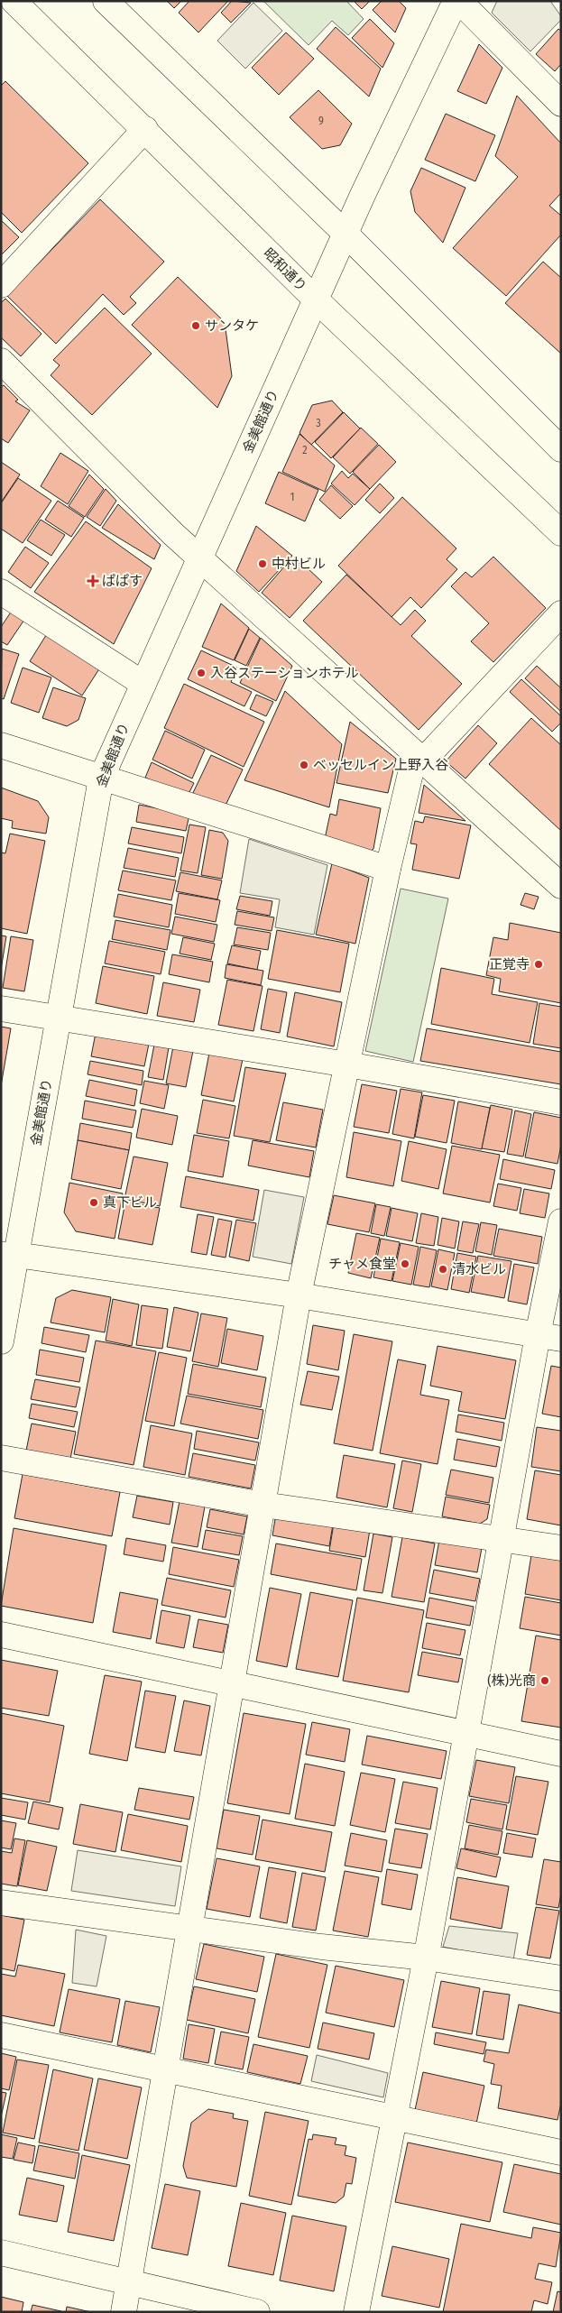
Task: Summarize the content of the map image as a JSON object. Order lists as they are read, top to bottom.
{
  "streets": {
    "main road": ["昭和通り", "金美館通り"]
  },
  "crossings": [
    ["昭和通り", "金美館通り"]
  ],
  "places": {
    "other": [
      "サンタケ",
      "中村ビル",
      "入谷ステーションホテル",
      "ベッセルイン上野入谷",
      "正覚寺",
      "真下ビル",
      "チャメ食堂",
      "清水ビル",
      "(株)光商"
    ],
    "health": ["ぱぱす"]
  },
  "house_numbers": [
    "9",
    "3",
    "2",
    "1"
  ]
}
